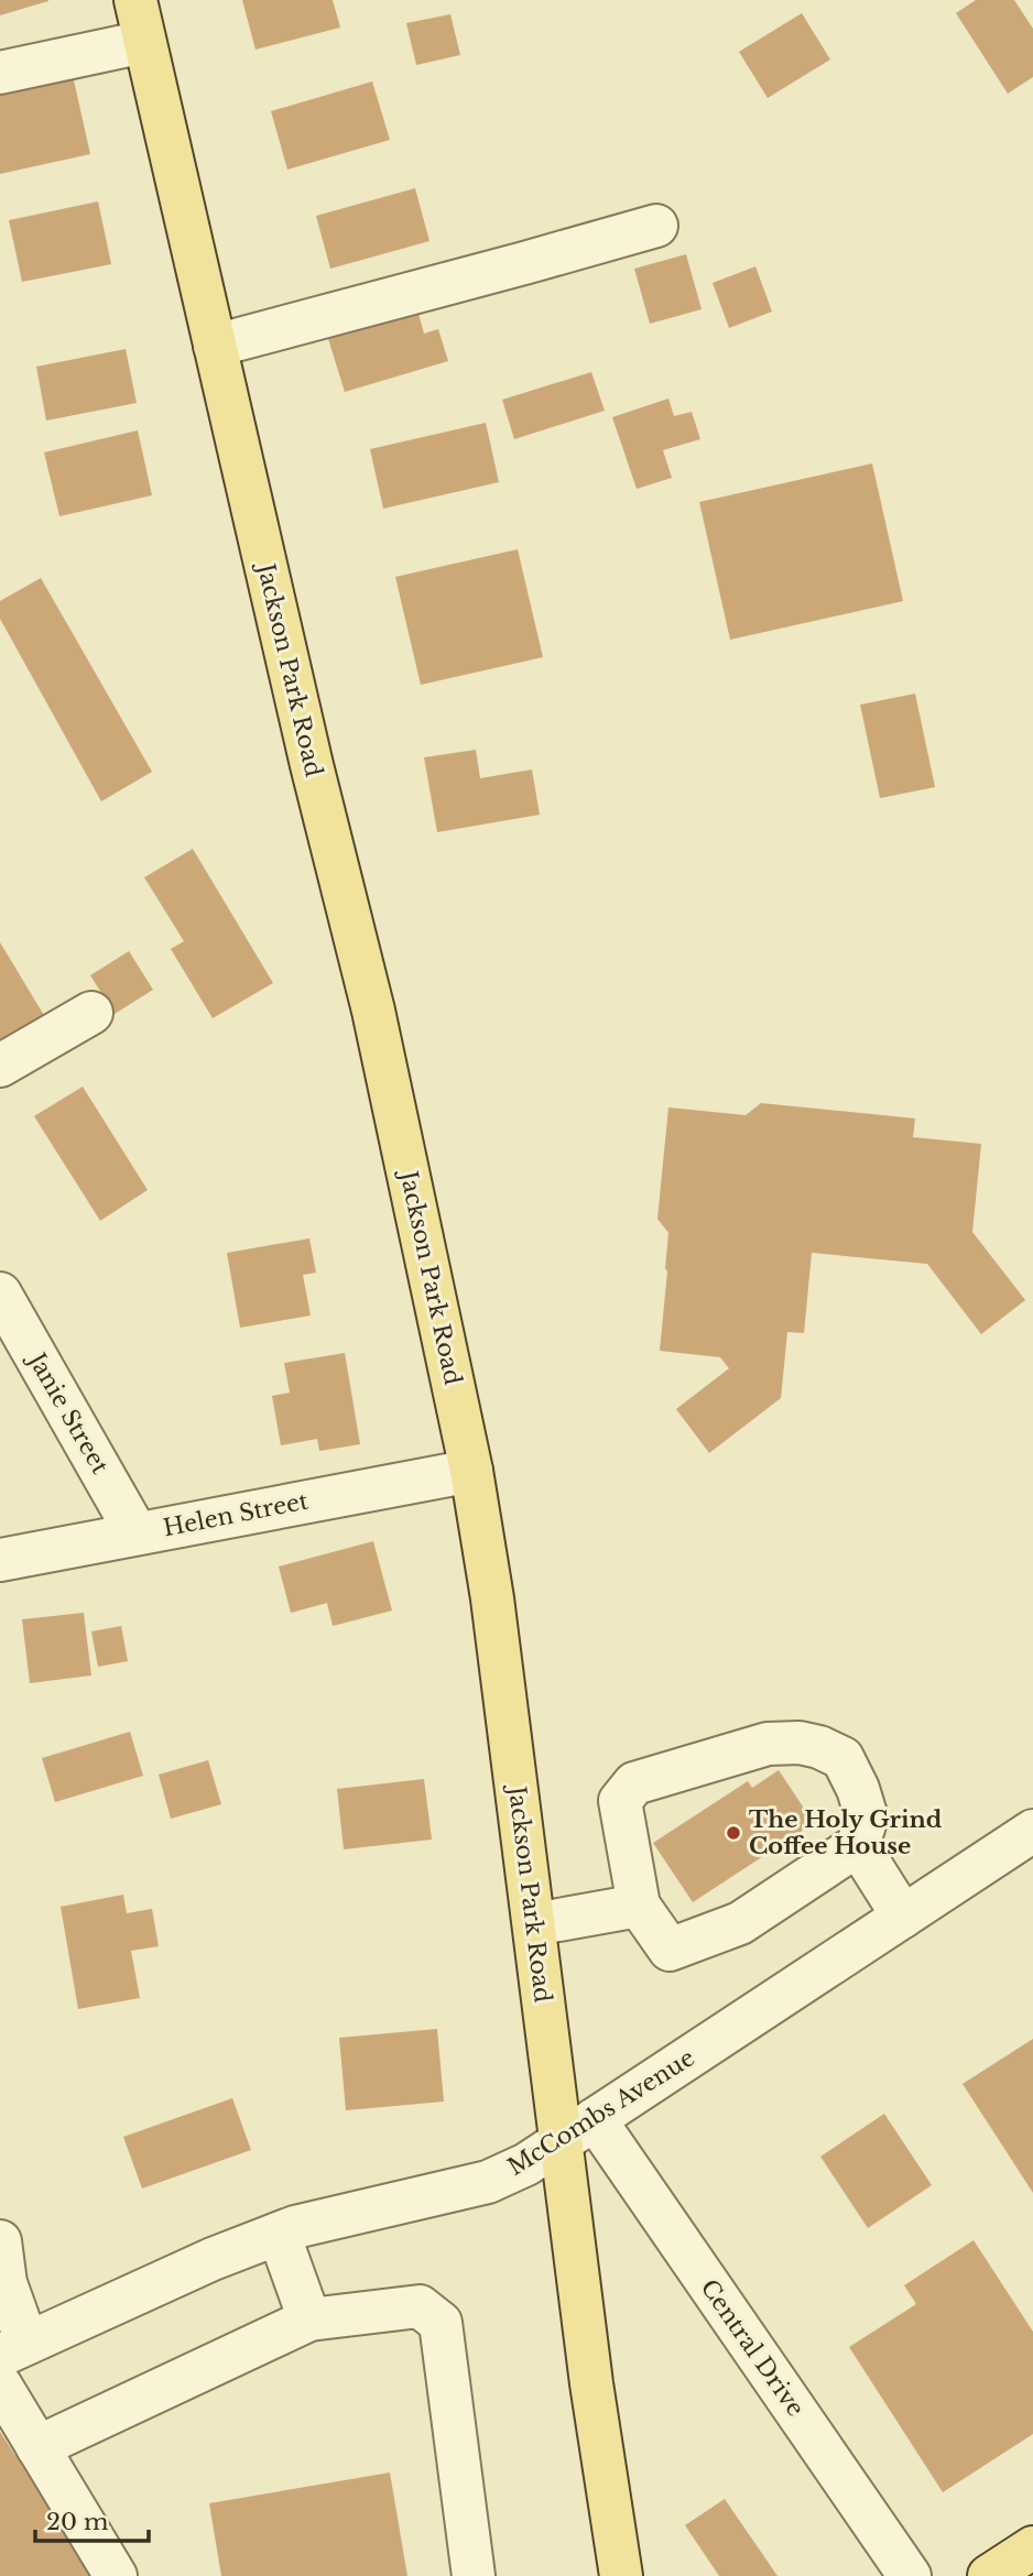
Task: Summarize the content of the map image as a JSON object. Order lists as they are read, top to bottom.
{
  "streets": {
    "main road": ["Jackson Park Road"],
    "street": [
      "Janie Street",
      "Helen Street",
      "McCombs Avenue",
      "Central Drive"
    ]
  },
  "crossings": [
    ["Jackson Park Road", "Helen Street"],
    ["Jackson Park Road", "McCombs Avenue"],
    ["Jackson Park Road", "Central Drive"],
    ["Janie Street", "Helen Street"],
    ["McCombs Avenue", "Central Drive"]
  ],
  "places": ["The Holy Grind Coffee House"],
  "scale_bar": "20 m"
}
